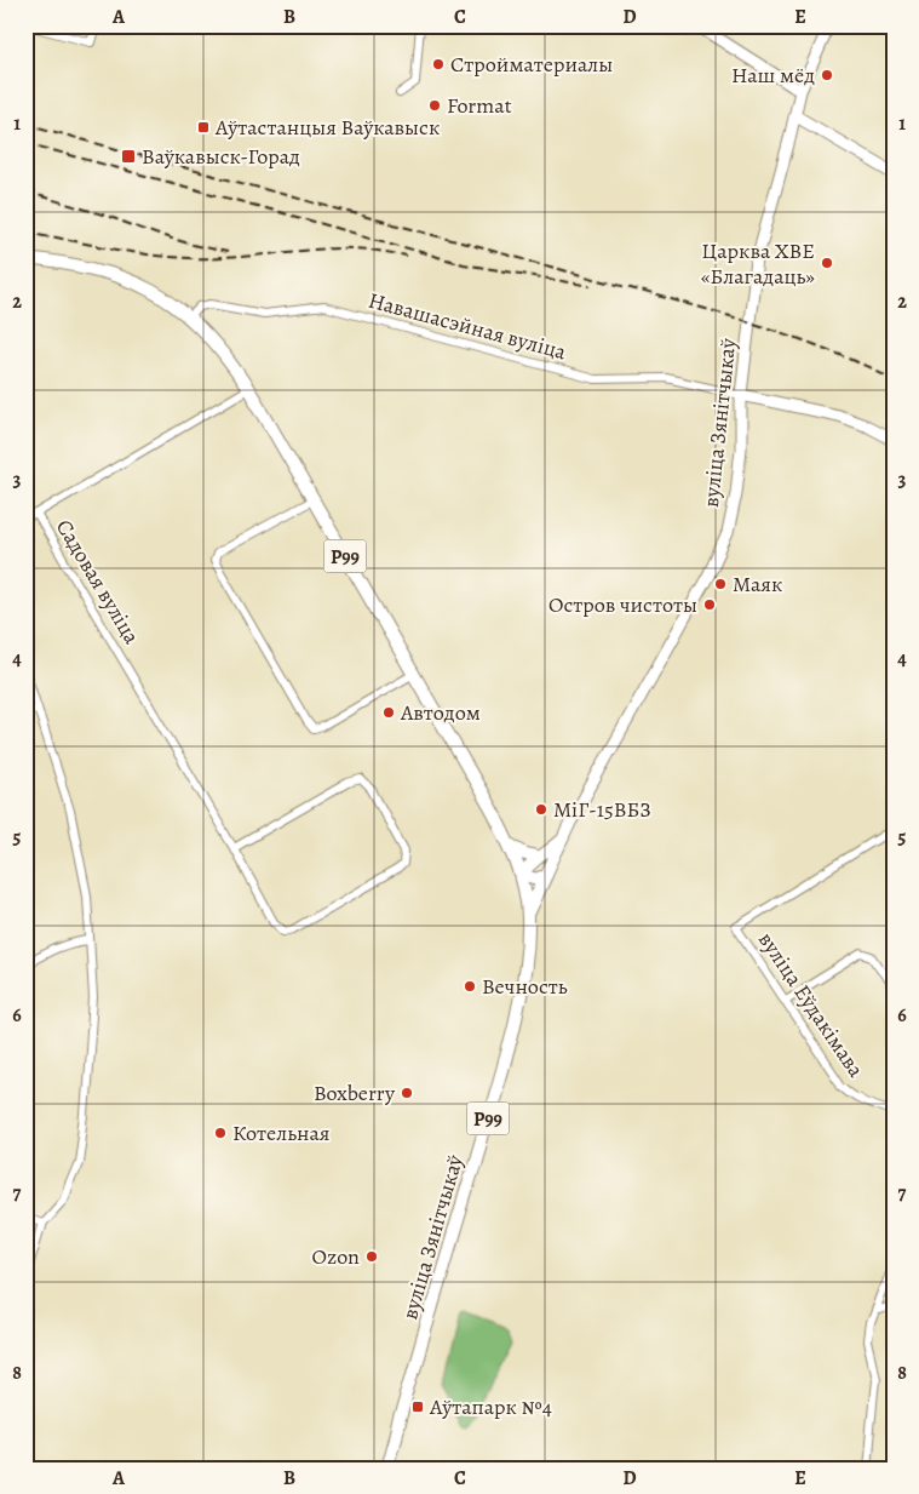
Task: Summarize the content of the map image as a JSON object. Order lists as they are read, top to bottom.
{
  "streets": {
    "main road": ["вуліца Зянітчыкаў", "Р99"],
    "street": ["Навашасэйная вуліца", "Садовая вуліца", "вуліца Еўдакімава"]
  },
  "crossings": [
    ["Навашасэйная вуліца", "вуліца Зянітчыкаў"],
    ["Навашасэйная вуліца", "Р99"],
    ["вуліца Зянітчыкаў", "Р99"],
    ["Р99", "Садовая вуліца"]
  ],
  "places": {
    "other": [
      "Стройматериалы",
      "Наш мёд",
      "Format",
      "Царква ХВЕ «Благадаць»",
      "Маяк",
      "Остров чистоты",
      "Автодом",
      "МіГ-15ВБЗ",
      "Вечность",
      "Boxberry",
      "Котельная",
      "Ozon"
    ],
    "transit": ["Аўтастанцыя Ваўкавыск", "Ваўкавыск-Горад", "Аўтапарк №4"]
  },
  "grid": {
    "columns": [
      "A",
      "B",
      "C",
      "D",
      "E"
    ],
    "rows": [
      "1",
      "2",
      "3",
      "4",
      "5",
      "6",
      "7",
      "8"
    ]
  }
}
